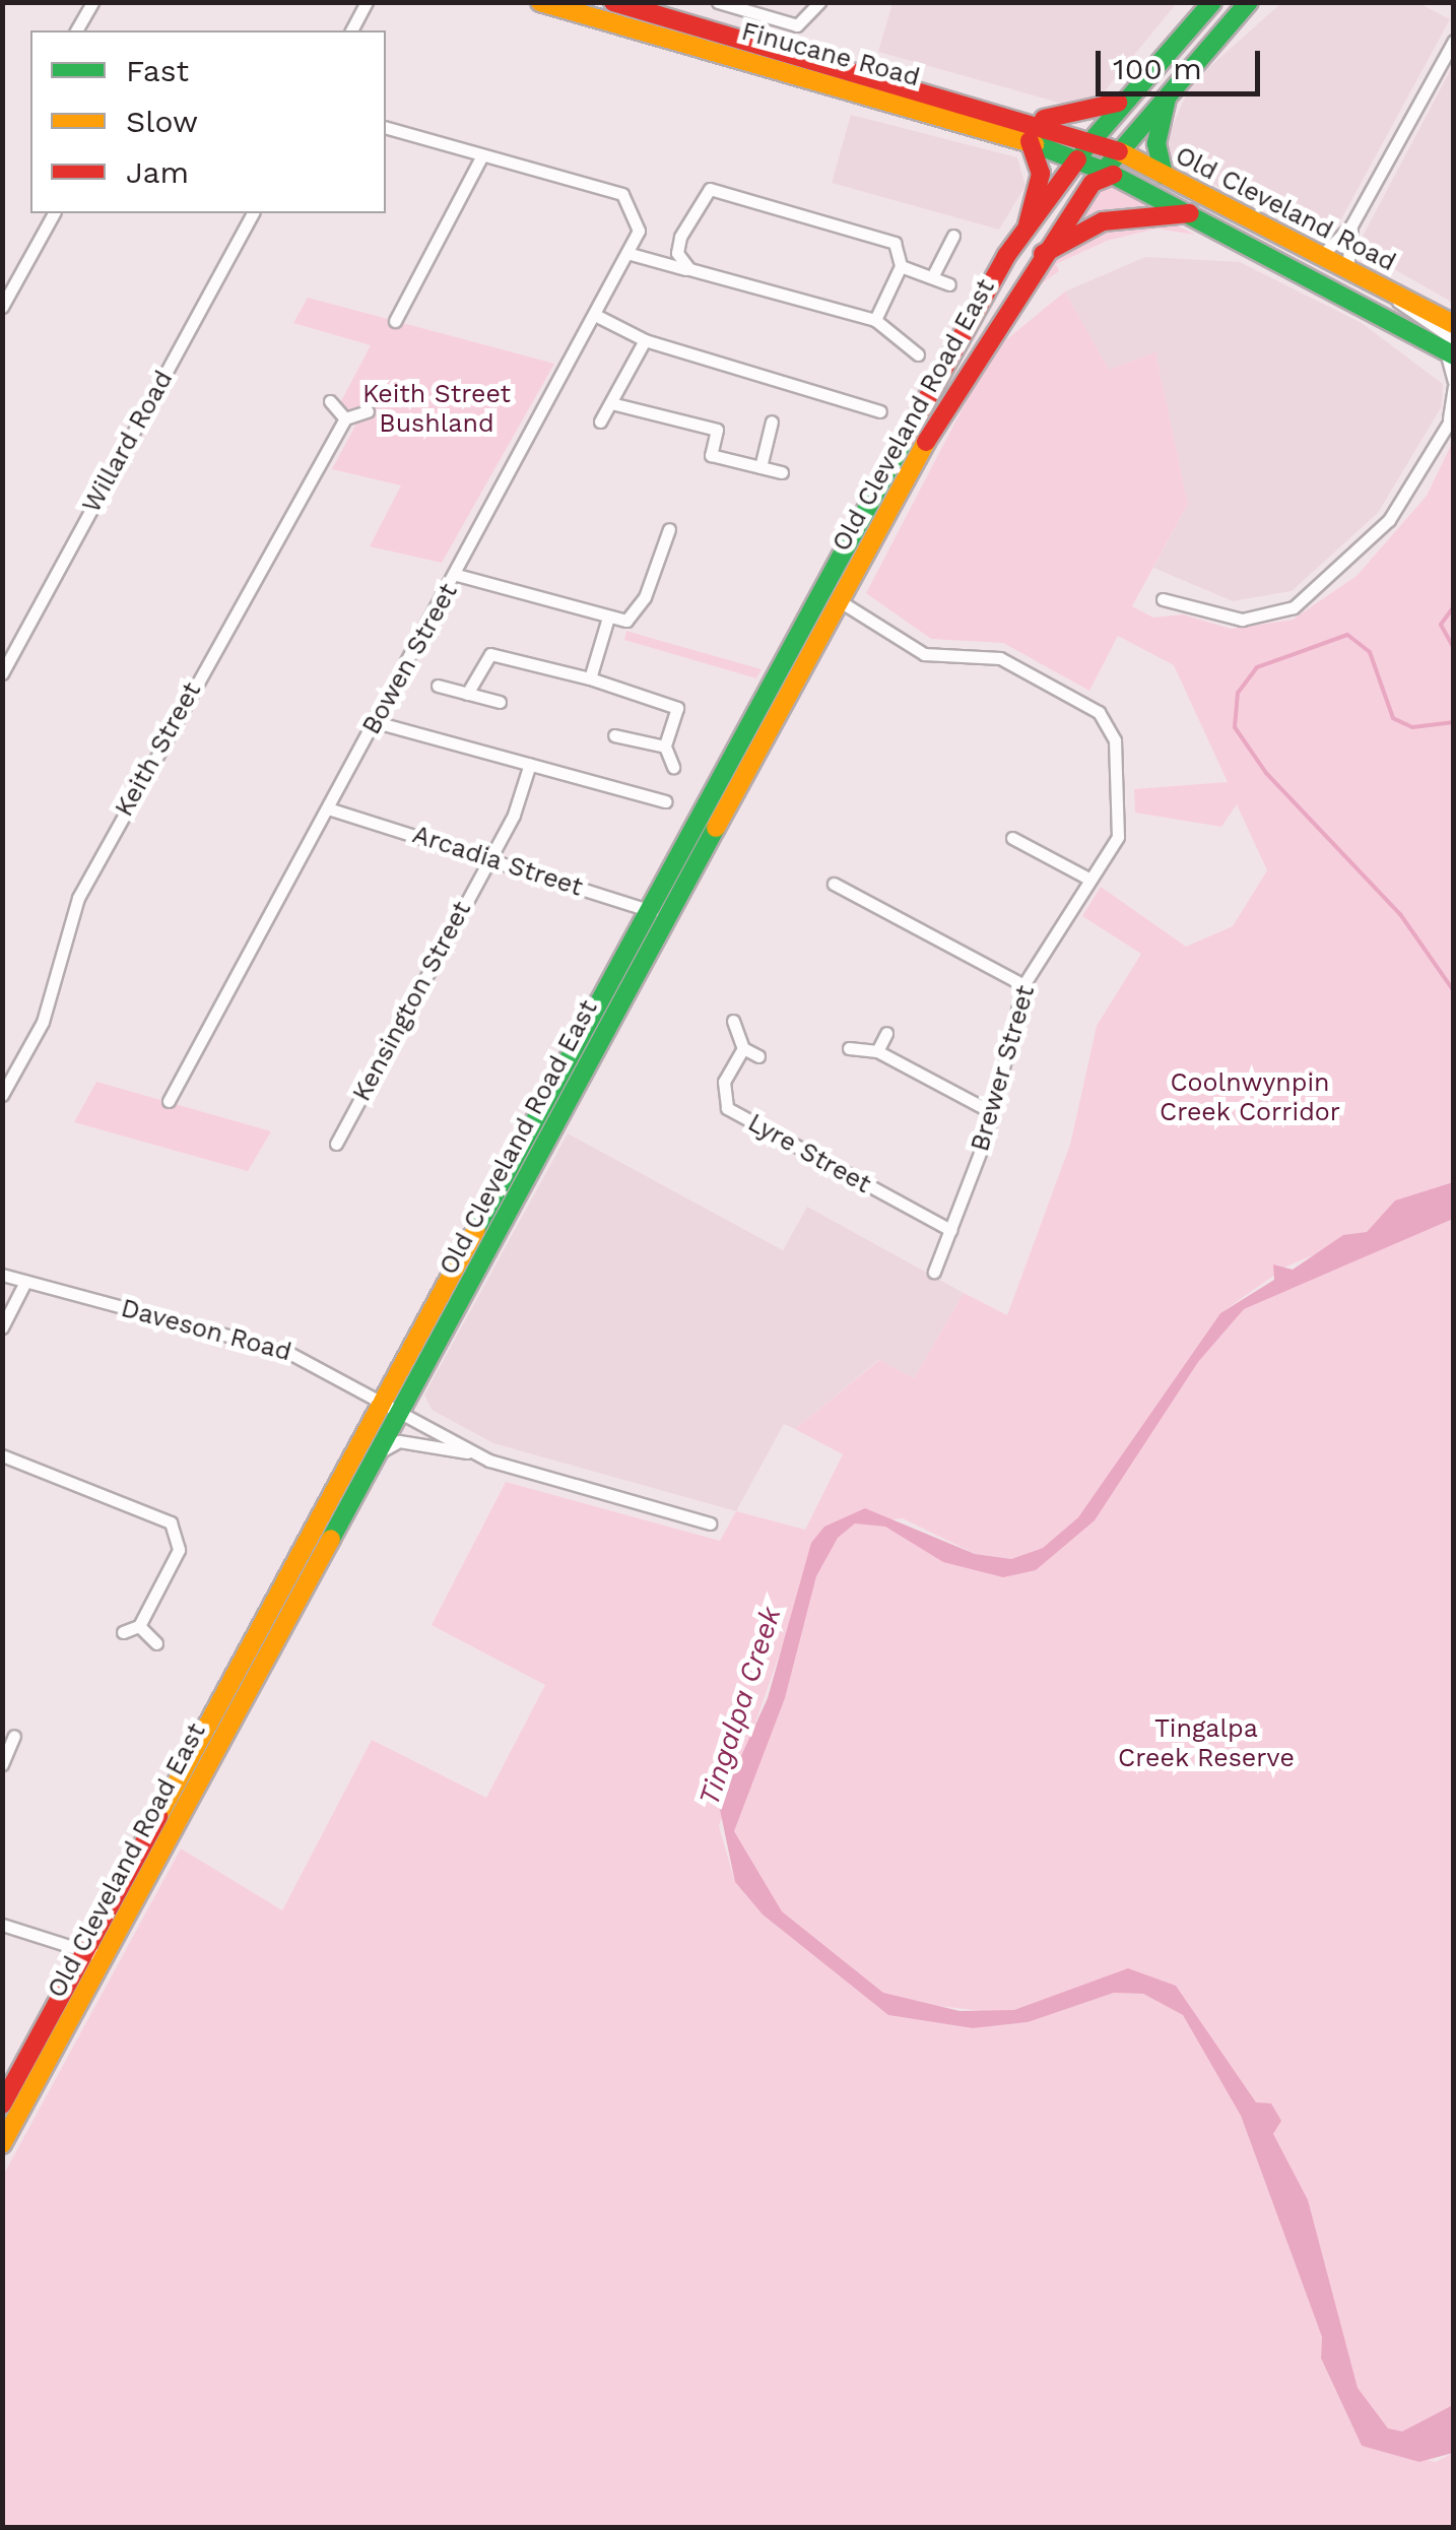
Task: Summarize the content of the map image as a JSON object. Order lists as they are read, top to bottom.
{
  "streets": {
    "main road": ["Finucane Road", "Old Cleveland Road", "Old Cleveland Road East"],
    "street": [
      "Willard Road",
      "Bowen Street",
      "Keith Street",
      "Arcadia Street",
      "Kensington Street",
      "Brewer Street",
      "Lyre Street",
      "Daveson Road"
    ]
  },
  "crossings": [
    ["Finucane Road", "Old Cleveland Road"],
    ["Finucane Road", "Old Cleveland Road East"],
    ["Old Cleveland Road", "Old Cleveland Road East"],
    ["Old Cleveland Road East", "Arcadia Street"],
    ["Old Cleveland Road East", "Brewer Street"],
    ["Old Cleveland Road East", "Daveson Road"],
    ["Bowen Street", "Arcadia Street"],
    ["Arcadia Street", "Kensington Street"],
    ["Brewer Street", "Lyre Street"]
  ],
  "water": ["Tingalpa Creek"],
  "parks": ["Keith Street Bushland", "Coolnwynpin Creek Corridor", "Tingalpa Creek Reserve"],
  "legend": ["Fast", "Slow", "Jam"],
  "scale_bar": "100 m"
}
